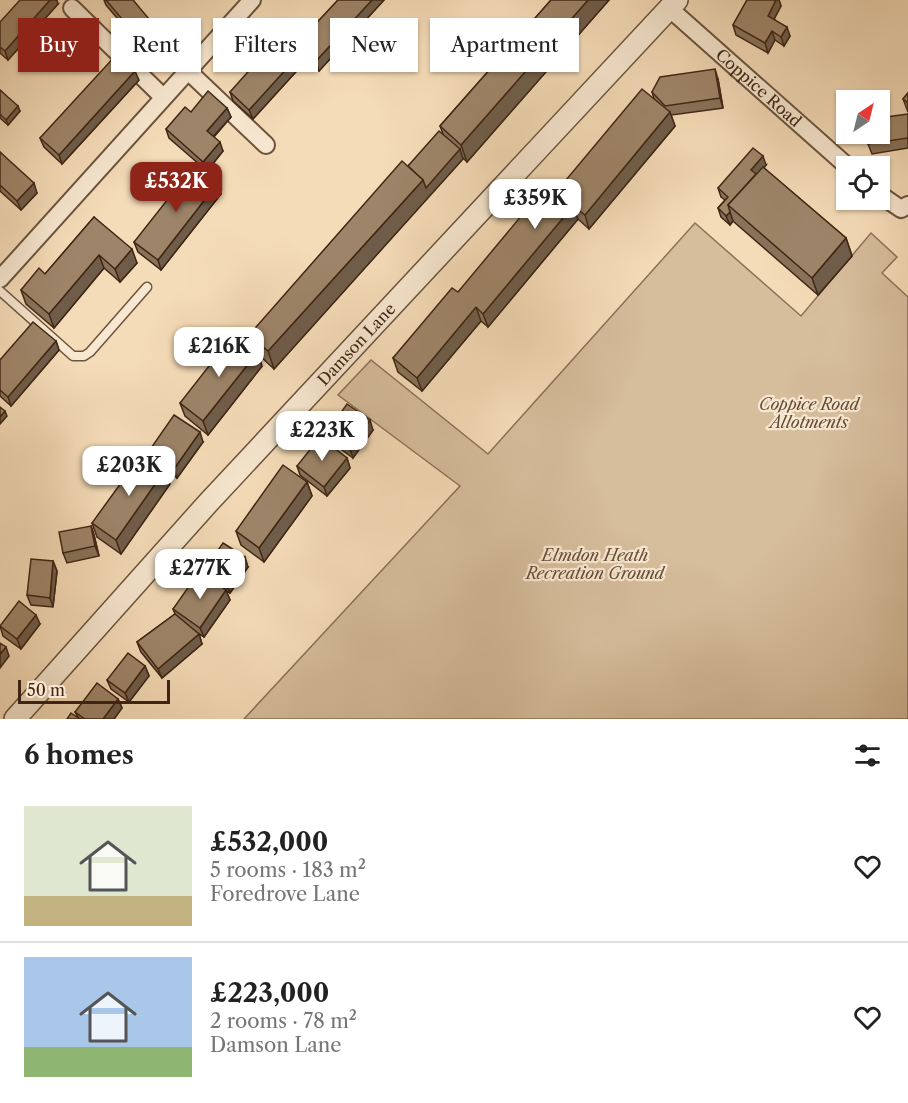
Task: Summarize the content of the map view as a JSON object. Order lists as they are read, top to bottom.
{
  "streets": {
    "street": ["Coppice Road", "Damson Lane"]
  },
  "crossings": [
    ["Coppice Road", "Damson Lane"]
  ],
  "parks": ["Coppice Road Allotments", "Elmdon Heath Recreation Ground"],
  "scale_bar": "50 m",
  "north": "top right",
  "page": {
    "chip": [
      "Buy",
      "Rent",
      "Filters",
      "New",
      "Apartment"
    ],
    "price": [
      "£532K",
      "£359K",
      "£216K",
      "£223K",
      "£203K",
      "£277K"
    ],
    "scale": "50 m",
    "heading": "6 homes",
    "list": [
      {
        "name": "£532,000",
        "note": "5 rooms · 183 m² · Foredrove Lane"
      },
      {
        "name": "£223,000",
        "note": "2 rooms · 78 m² · Damson Lane"
      }
    ]
  }
}
